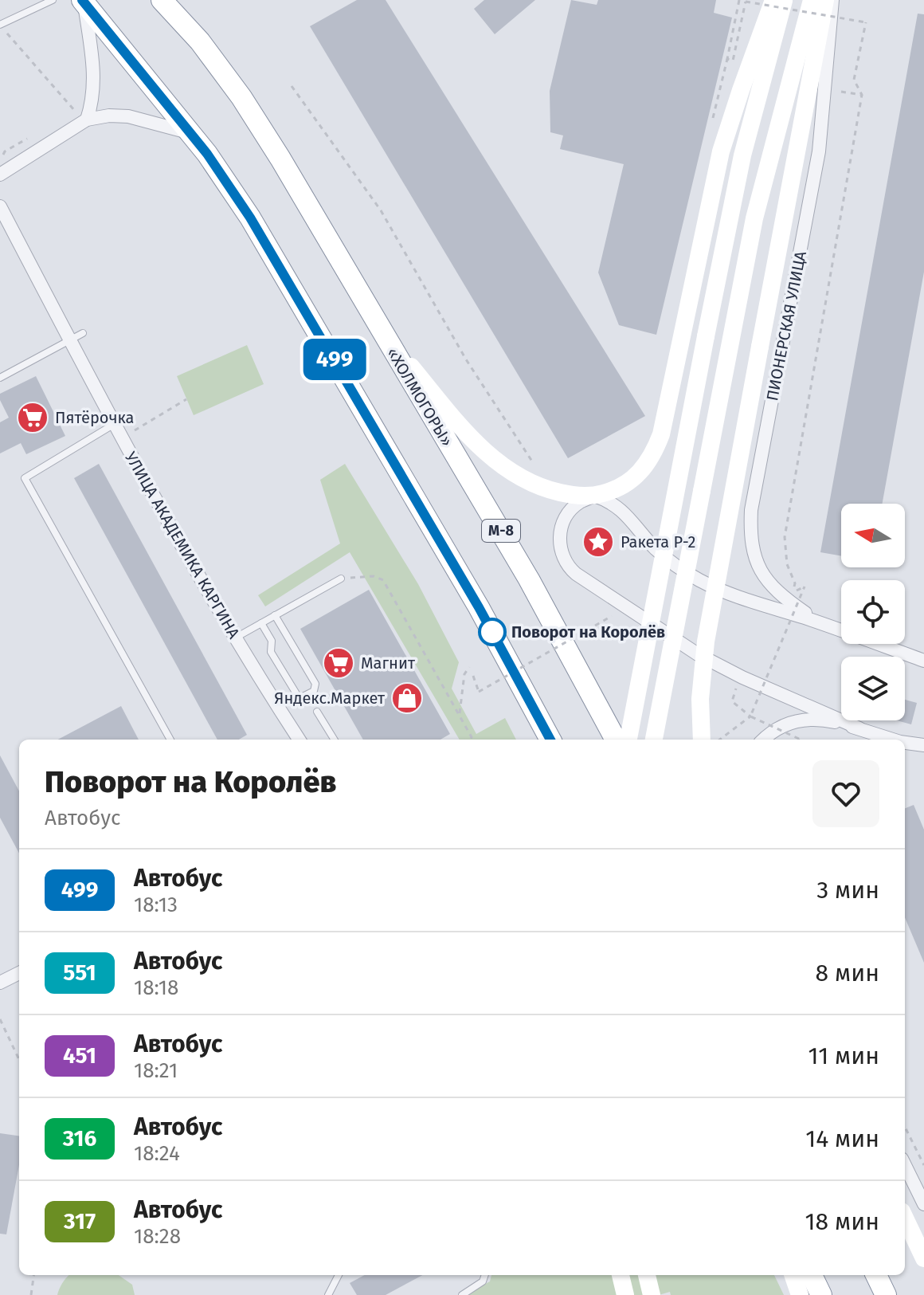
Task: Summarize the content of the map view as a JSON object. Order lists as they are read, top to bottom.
{
  "streets": {
    "highway": ["«ХОЛМОГОРЫ»", "М-8"],
    "main road": ["ПИОНЕРСКАЯ УЛИЦА"],
    "street": ["УЛИЦА АКАДЕМИКА КАРГИНА"]
  },
  "places": {
    "supermarket": ["Пятёрочка", "Магнит"],
    "place": ["Ракета Р-2"],
    "other": ["Поворот на Королёв"],
    "shop": ["Яндекс.Маркет"]
  },
  "lines": ["bus line 499"],
  "north": "left",
  "page": {
    "on_map": "499",
    "heading": ["Поворот на Королёв", "Автобус"],
    "list": [
      {
        "mark": "499",
        "name": "Автобус",
        "note": "18:13",
        "value": "3 мин"
      },
      {
        "mark": "551",
        "name": "Автобус",
        "note": "18:18",
        "value": "8 мин"
      },
      {
        "mark": "451",
        "name": "Автобус",
        "note": "18:21",
        "value": "11 мин"
      },
      {
        "mark": "316",
        "name": "Автобус",
        "note": "18:24",
        "value": "14 мин"
      },
      {
        "mark": "317",
        "name": "Автобус",
        "note": "18:28",
        "value": "18 мин"
      }
    ]
  }
}
